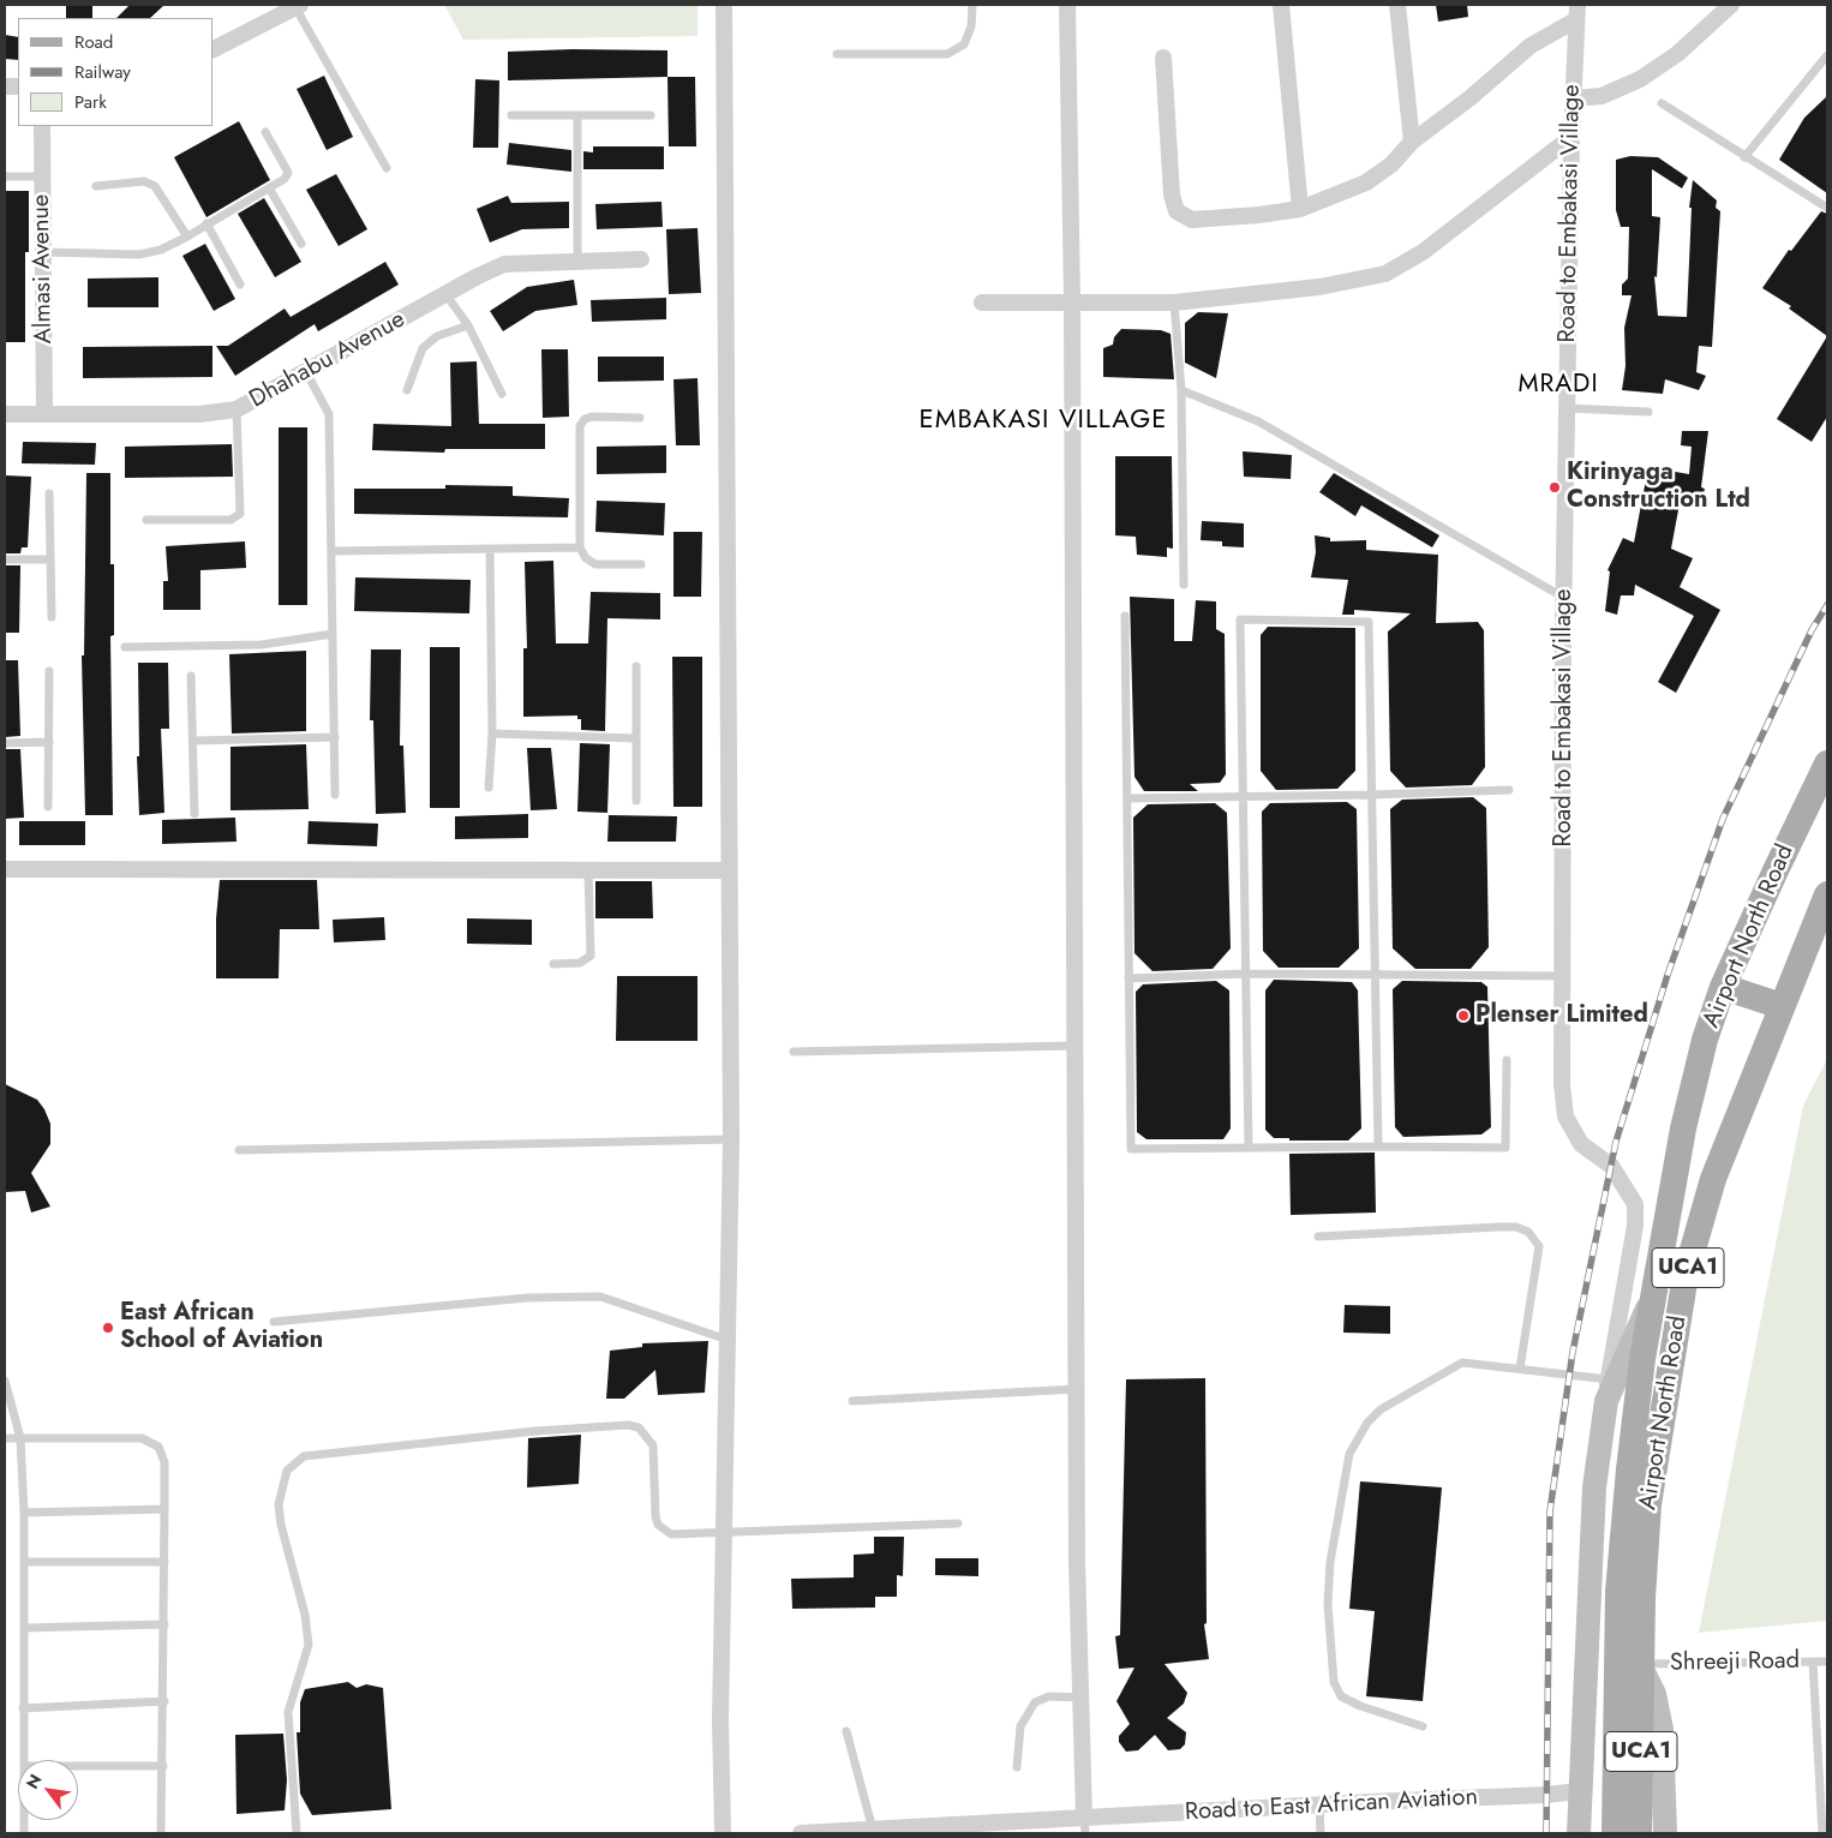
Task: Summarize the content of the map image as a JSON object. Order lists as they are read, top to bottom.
{
  "streets": {
    "main road": ["Airport North Road", "UCA1"],
    "street": [
      "Road to Embakasi Village",
      "Almasi Avenue",
      "Dhahabu Avenue",
      "Road to East African Aviation"
    ],
    "lane": ["Shreeji Road"]
  },
  "crossings": [
    ["Road to Embakasi Village", "Airport North Road"],
    ["Almasi Avenue", "Dhahabu Avenue"],
    ["Airport North Road", "Shreeji Road"],
    ["Airport North Road", "Road to East African Aviation"]
  ],
  "districts": ["MRADI", "EMBAKASI VILLAGE"],
  "places": ["Kirinyaga Construction Ltd", "Plenser Limited", "East African School of Aviation"],
  "legend": ["Road", "Railway", "Park"],
  "north": "top left"
}
